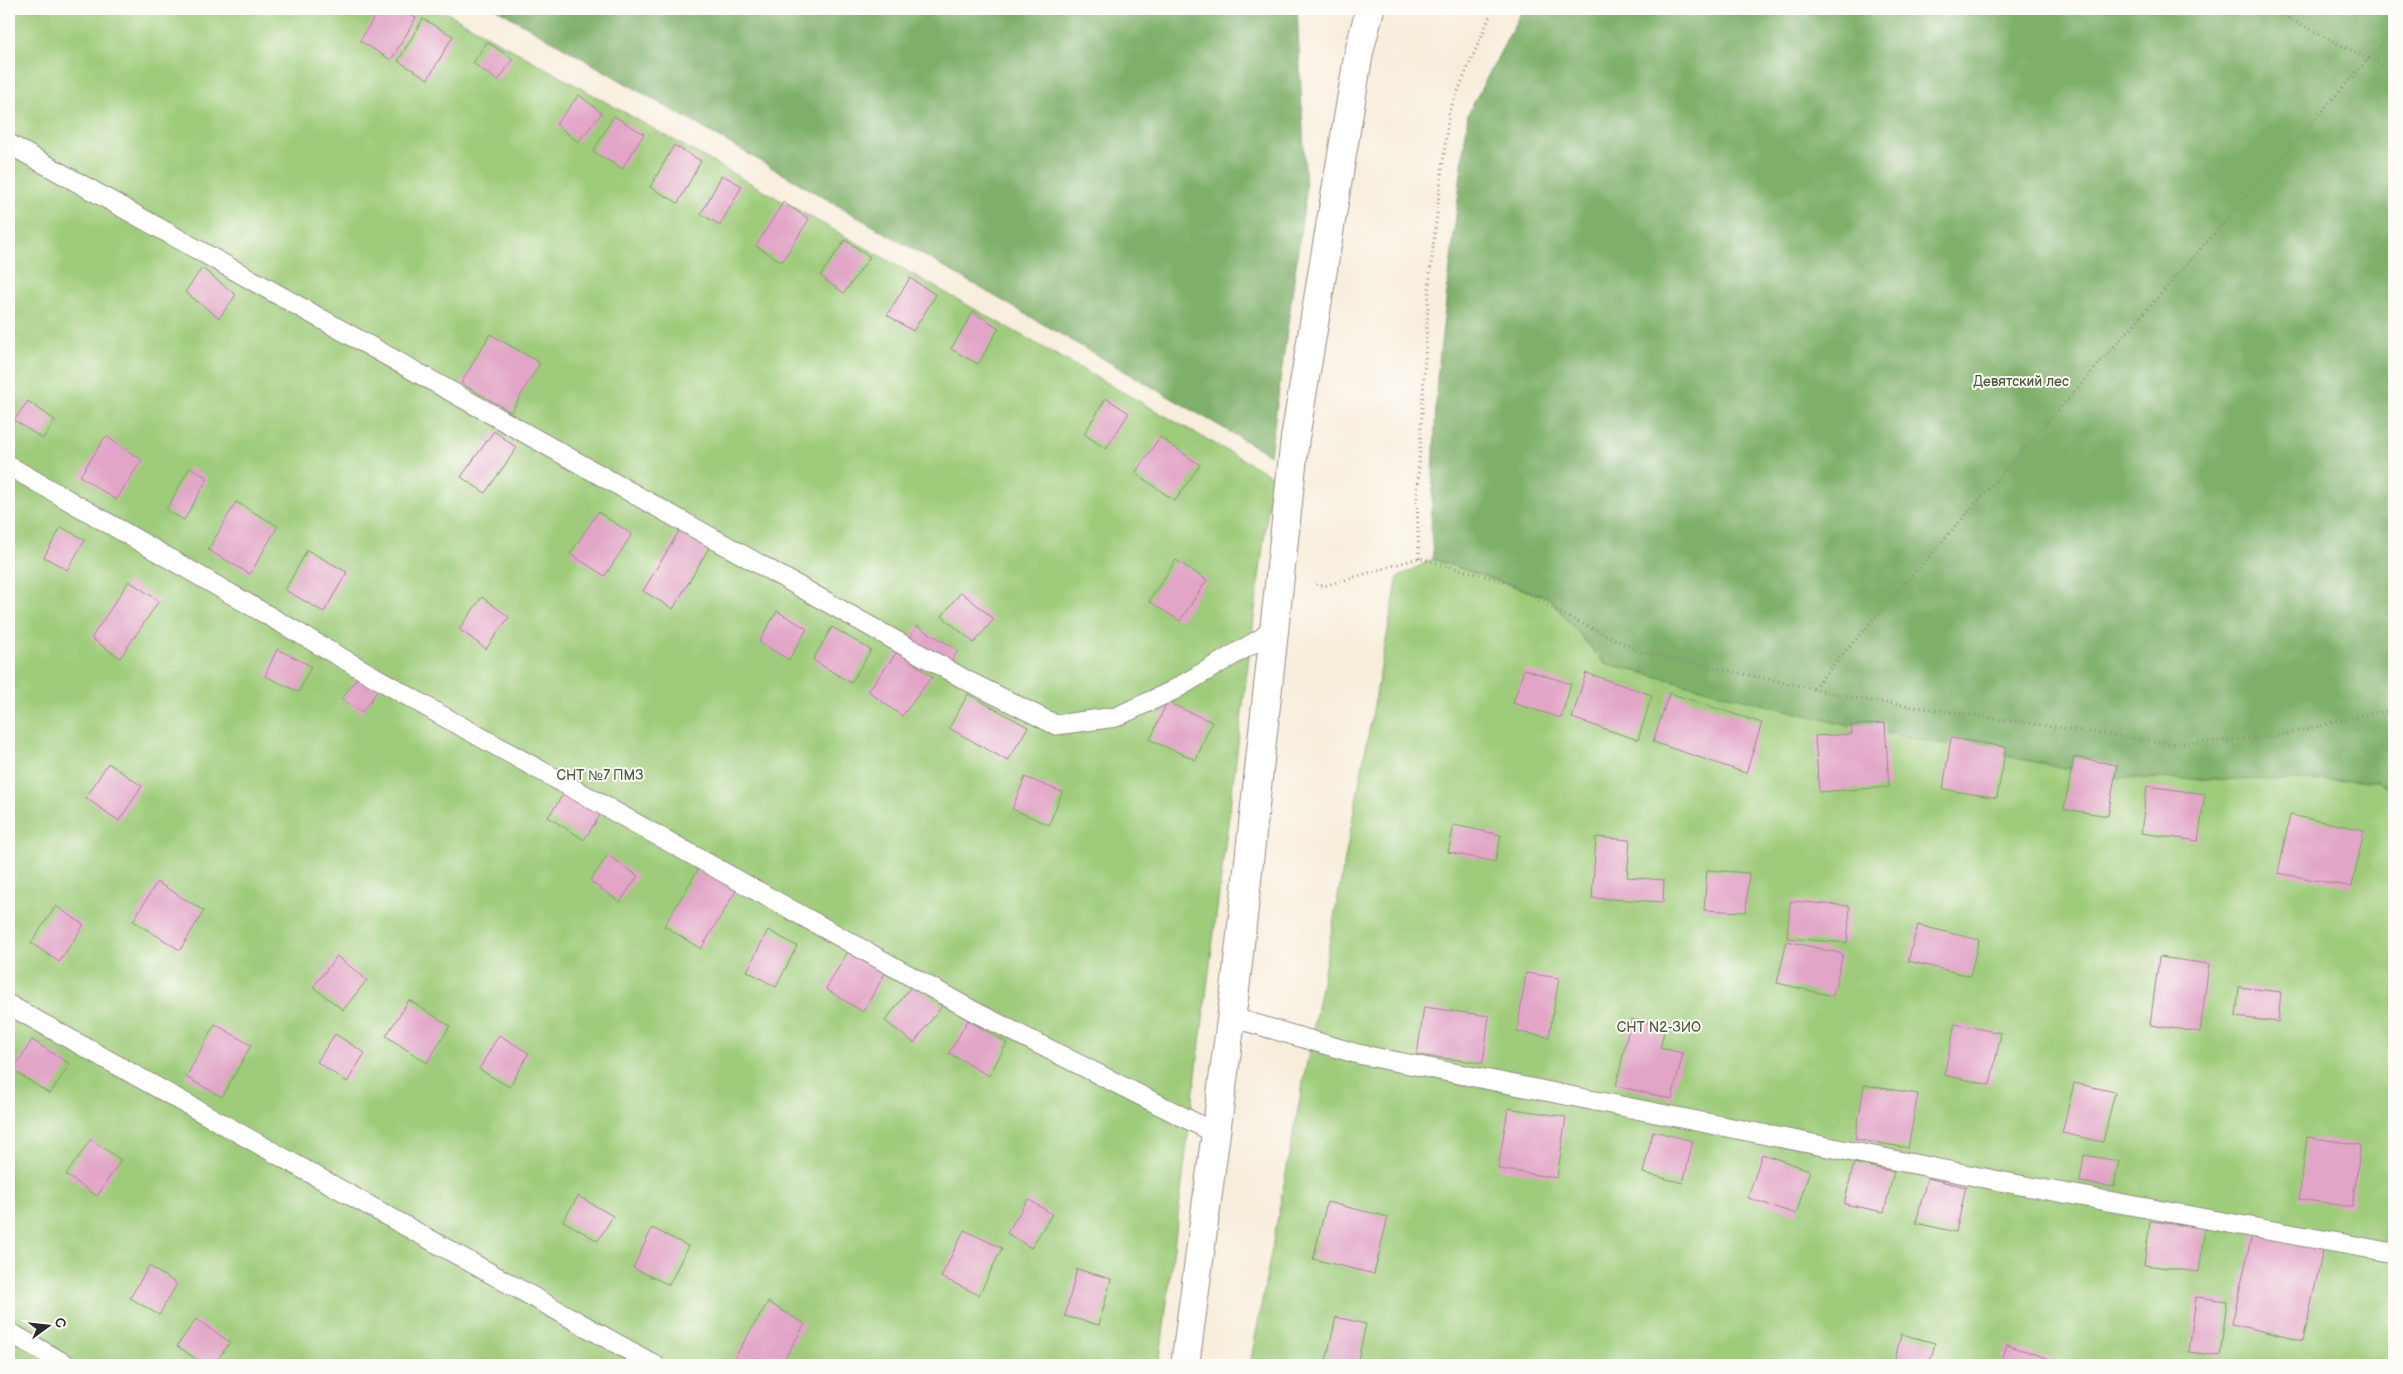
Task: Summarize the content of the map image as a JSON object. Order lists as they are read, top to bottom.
{
  "parks": ["Девятский лес", "СНТ №7 ПМЗ", "СНТ N2-ЗИО"],
  "north": "right"
}
